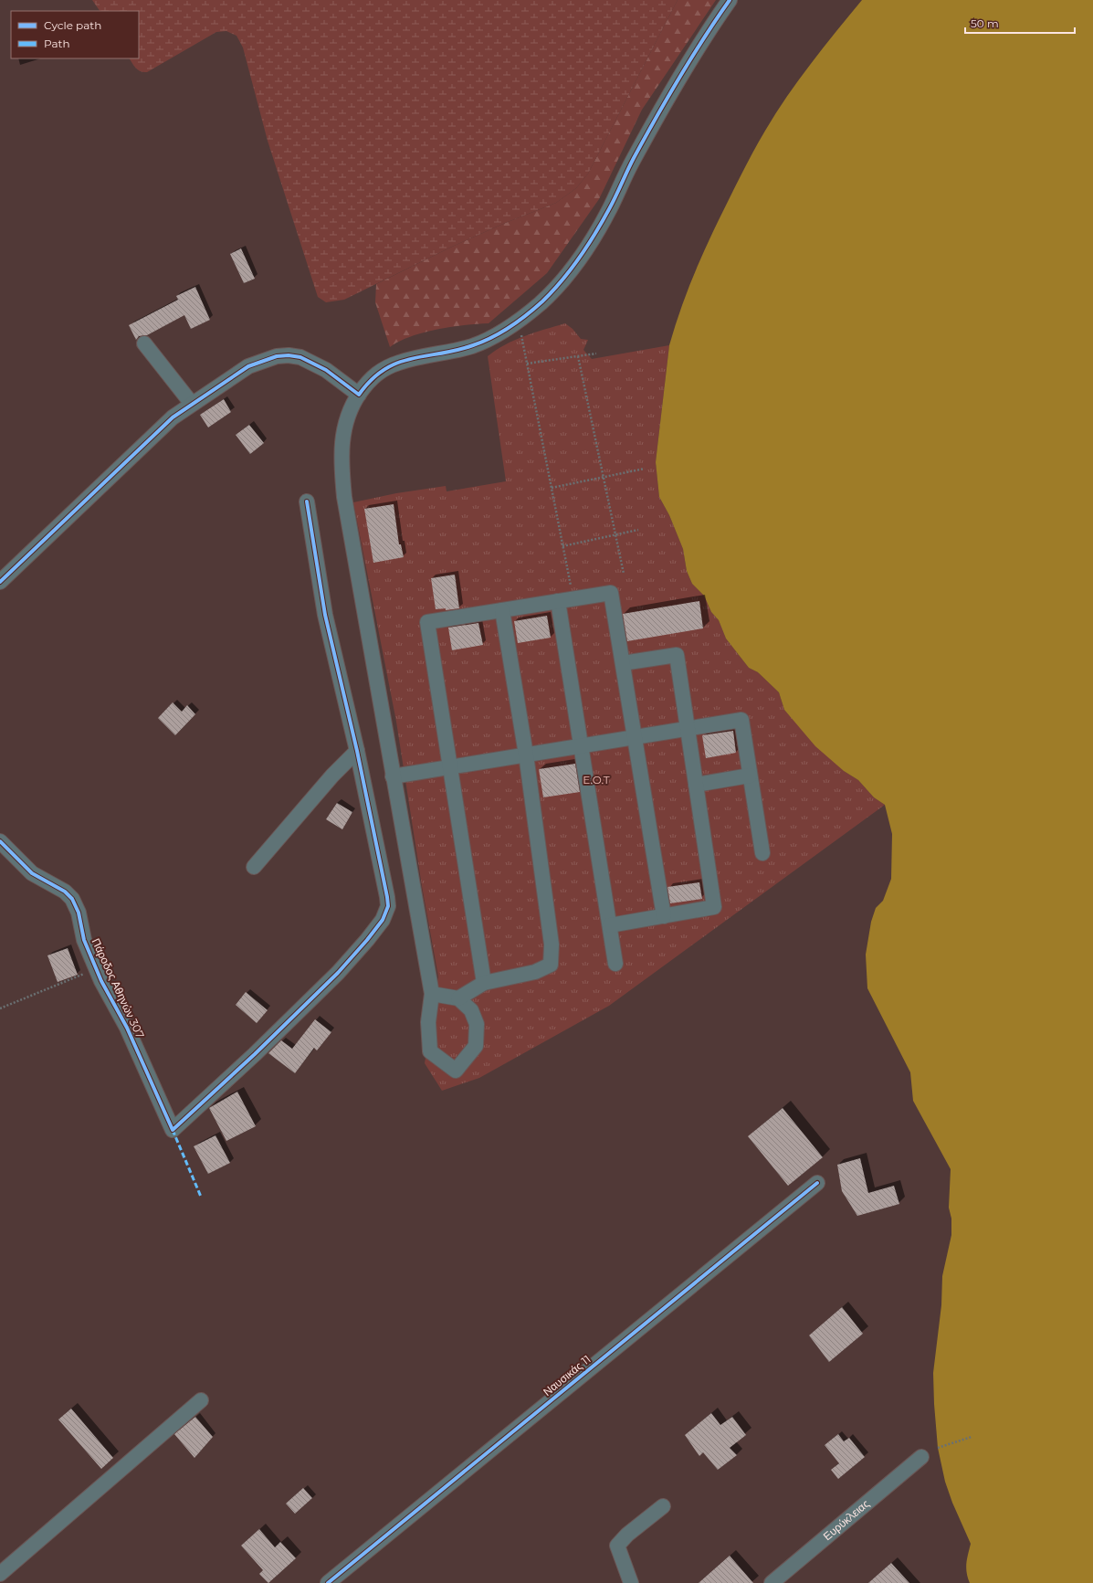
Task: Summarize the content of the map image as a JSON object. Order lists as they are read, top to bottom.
{
  "streets": {
    "street": ["Πάροδος Αθηνών 307", "Ναυσικάς 11", "Ευρύκλειας"]
  },
  "parks": ["E.O.T"],
  "legend": ["Cycle path", "Path"],
  "scale_bar": "50 m"
}
